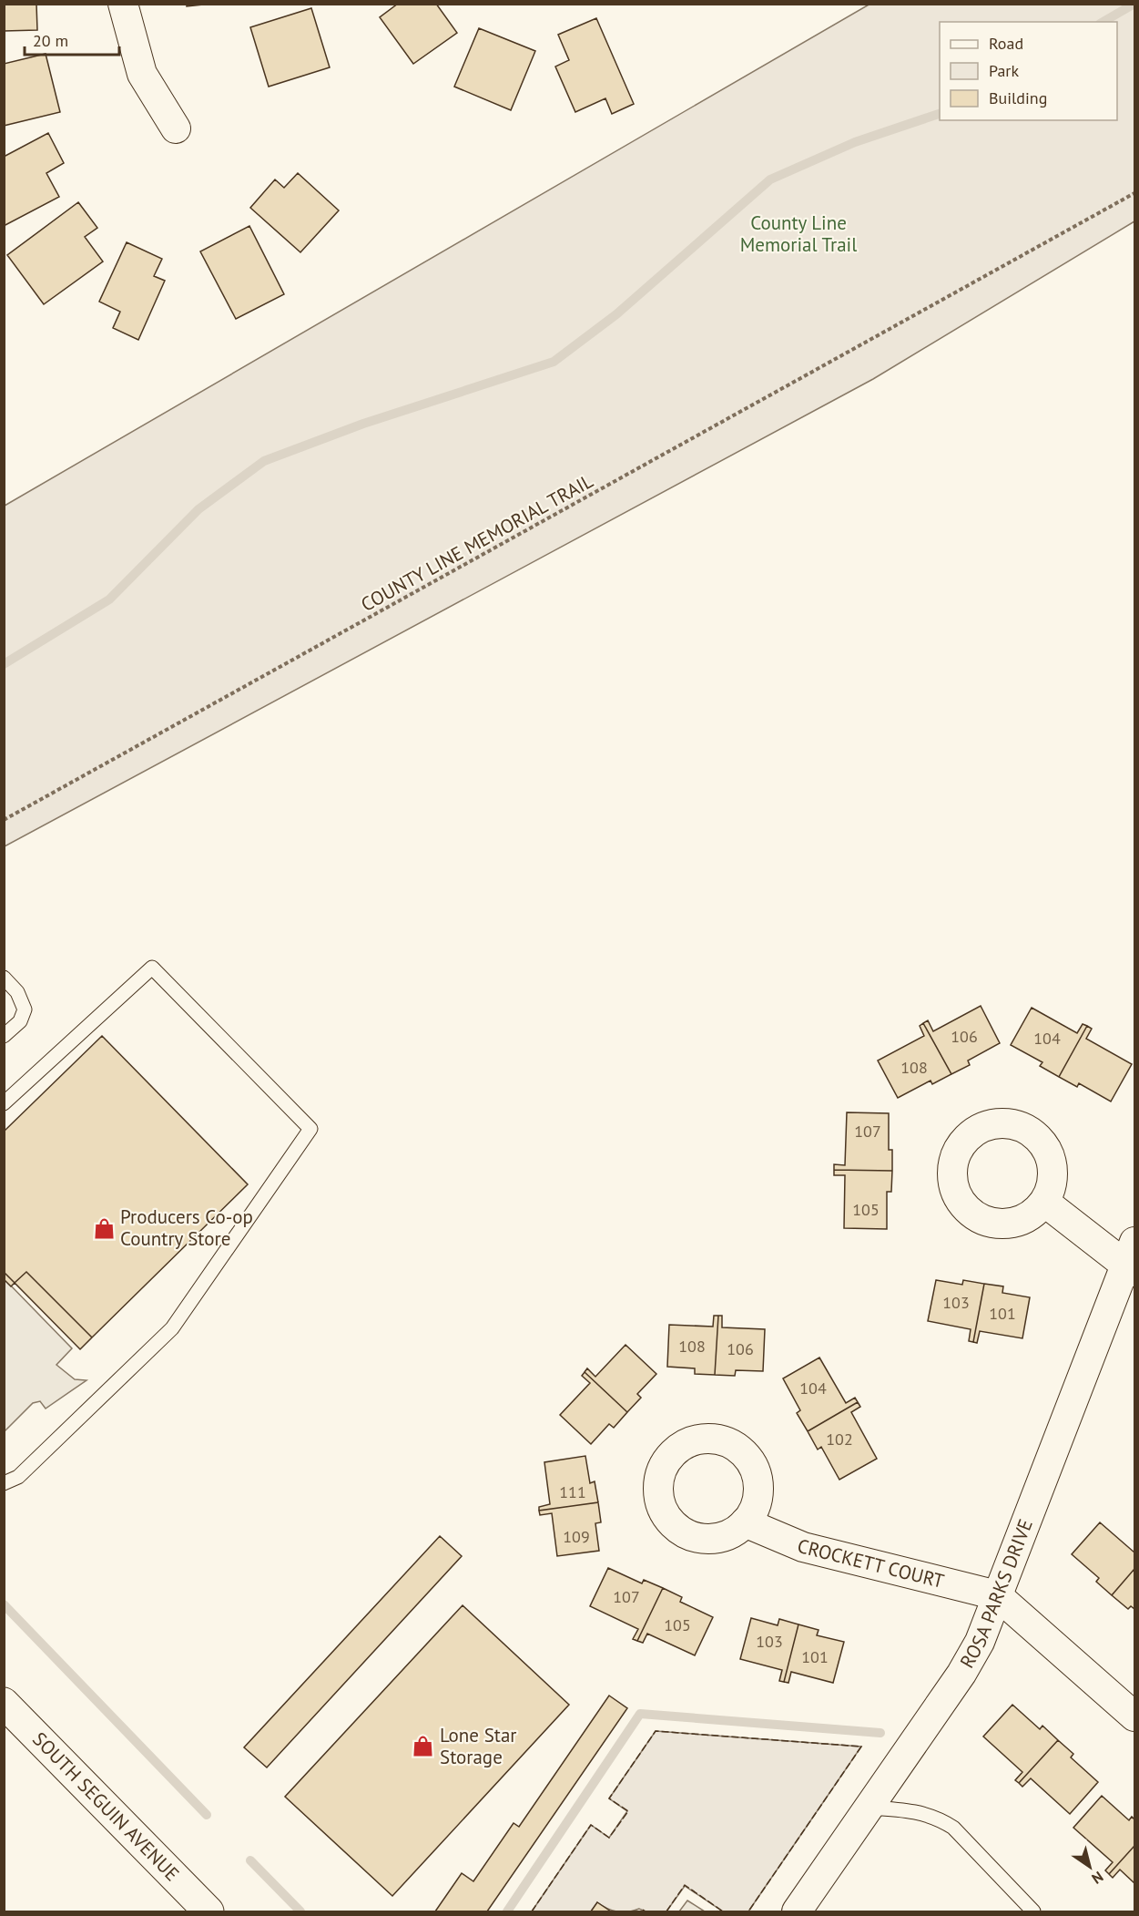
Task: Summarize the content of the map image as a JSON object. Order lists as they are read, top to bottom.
{
  "streets": {
    "main road": ["SOUTH SEGUIN AVENUE"],
    "street": ["CROCKETT COURT", "ROSA PARKS DRIVE"],
    "path": ["COUNTY LINE MEMORIAL TRAIL"]
  },
  "crossings": [
    ["CROCKETT COURT", "ROSA PARKS DRIVE"]
  ],
  "parks": ["County Line Memorial Trail"],
  "places": {
    "shop": ["Producers Co-op Country Store", "Lone Star Storage"]
  },
  "house_numbers": [
    "106",
    "104",
    "108",
    "107",
    "105",
    "103",
    "101",
    "108",
    "106",
    "104",
    "102",
    "111",
    "109",
    "107",
    "105",
    "103",
    "101"
  ],
  "legend": ["Road", "Park", "Building"],
  "scale_bar": "20 m",
  "north": "bottom right"
}
